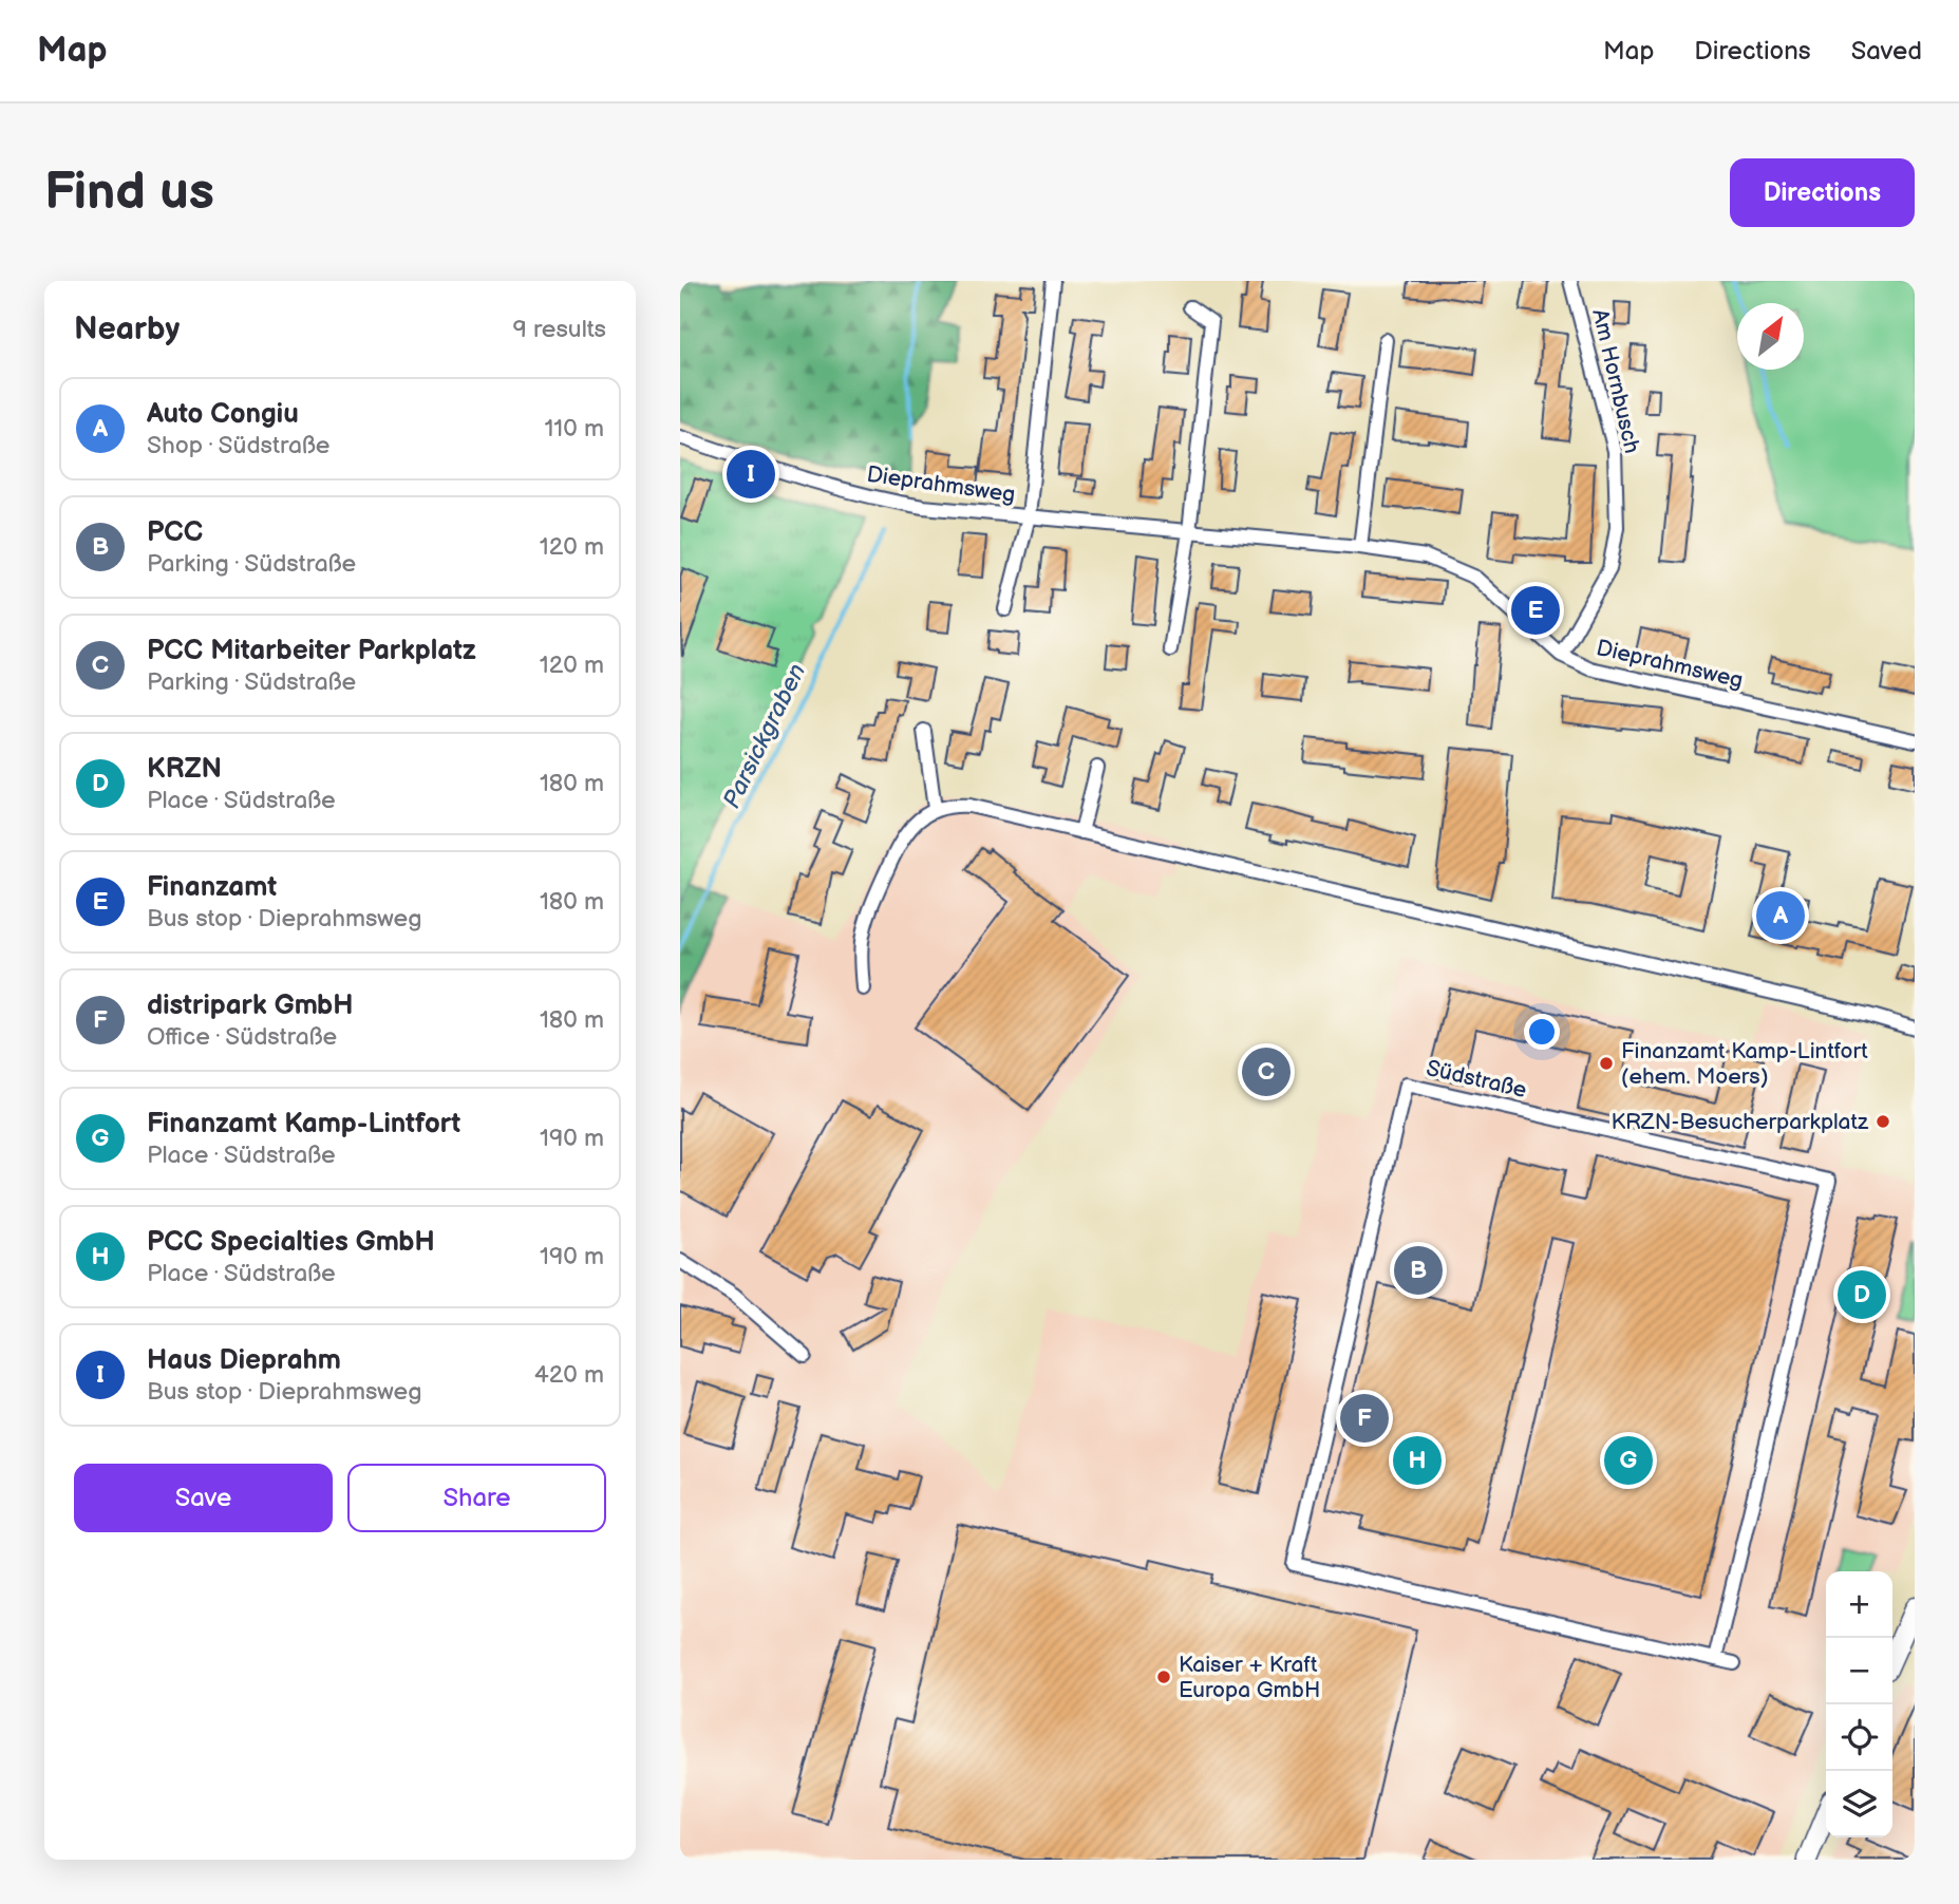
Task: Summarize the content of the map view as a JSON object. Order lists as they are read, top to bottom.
{
  "streets": {
    "street": ["Am Hornbusch", "Dieprahmsweg", "Südstraße"]
  },
  "crossings": [
    ["Am Hornbusch", "Dieprahmsweg"]
  ],
  "water": ["Parsickgraben"],
  "places": ["Finanzamt Kamp-Lintfort (ehem. Moers)", "KRZN-Besucherparkplatz", "Kaiser + Kraft Europa GmbH"],
  "north": "top right",
  "page": {
    "header": "Map",
    "nav": ["Map", "Directions", "Saved"],
    "buttons": [
      "Directions",
      ["Save", "Share"]
    ],
    "title": "Find us",
    "heading": ["Nearby", "9 results"],
    "list": [
      {
        "mark": "A",
        "name": "Auto Congiu",
        "note": "Shop · Südstraße",
        "value": "110 m"
      },
      {
        "mark": "B",
        "name": "PCC",
        "note": "Parking · Südstraße",
        "value": "120 m"
      },
      {
        "mark": "C",
        "name": "PCC Mitarbeiter Parkplatz",
        "note": "Parking · Südstraße",
        "value": "120 m"
      },
      {
        "mark": "D",
        "name": "KRZN",
        "note": "Place · Südstraße",
        "value": "180 m"
      },
      {
        "mark": "E",
        "name": "Finanzamt",
        "note": "Bus stop · Dieprahmsweg",
        "value": "180 m"
      },
      {
        "mark": "F",
        "name": "distripark GmbH",
        "note": "Office · Südstraße",
        "value": "180 m"
      },
      {
        "mark": "G",
        "name": "Finanzamt Kamp-Lintfort",
        "note": "Place · Südstraße",
        "value": "190 m"
      },
      {
        "mark": "H",
        "name": "PCC Specialties GmbH",
        "note": "Place · Südstraße",
        "value": "190 m"
      },
      {
        "mark": "I",
        "name": "Haus Dieprahm",
        "note": "Bus stop · Dieprahmsweg",
        "value": "420 m"
      }
    ],
    "pins": [
      "I",
      "E",
      "A",
      "C",
      "B",
      "D",
      "F",
      "G",
      "H"
    ],
    "map_buttons": ["+", "−"]
  }
}
